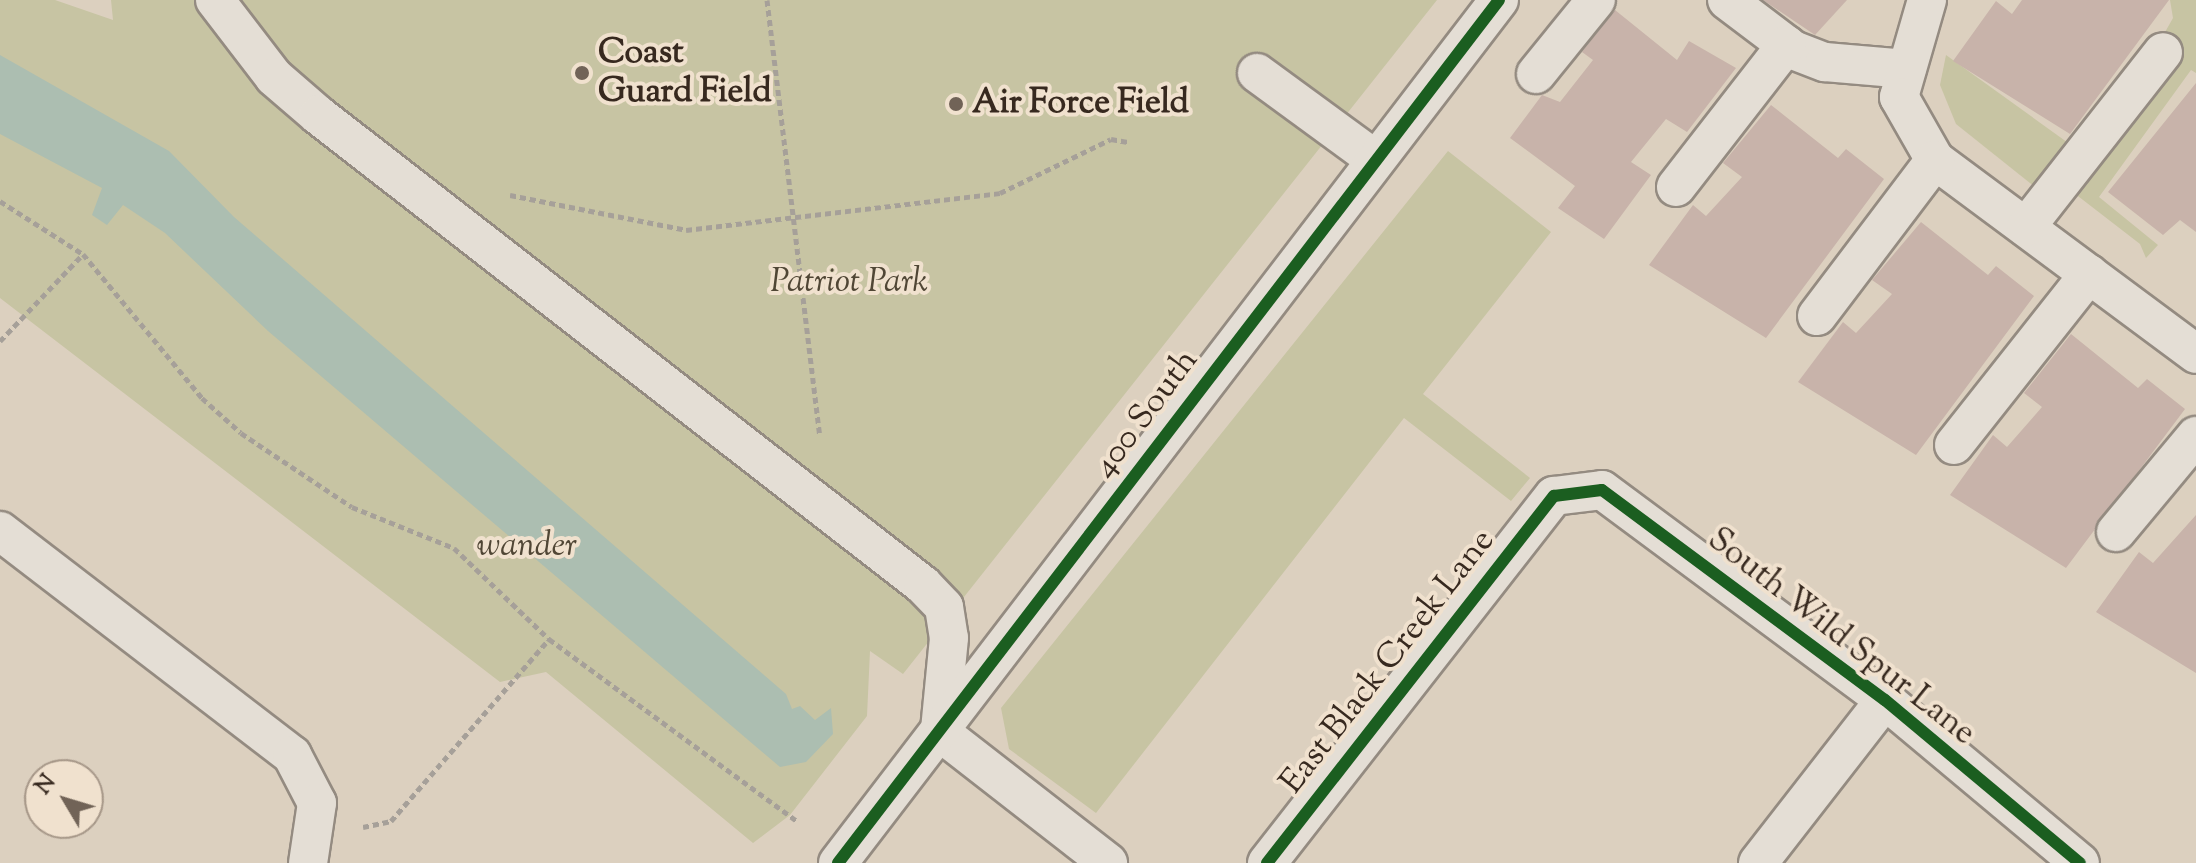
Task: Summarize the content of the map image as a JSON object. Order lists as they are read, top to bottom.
{
  "streets": {
    "street": ["400 South", "South Wild Spur Lane", "East Black Creek Lane"]
  },
  "crossings": [
    ["South Wild Spur Lane", "East Black Creek Lane"]
  ],
  "parks": ["Patriot Park", "wander"],
  "places": ["Coast Guard Field", "Air Force Field"],
  "north": "top left"
}
